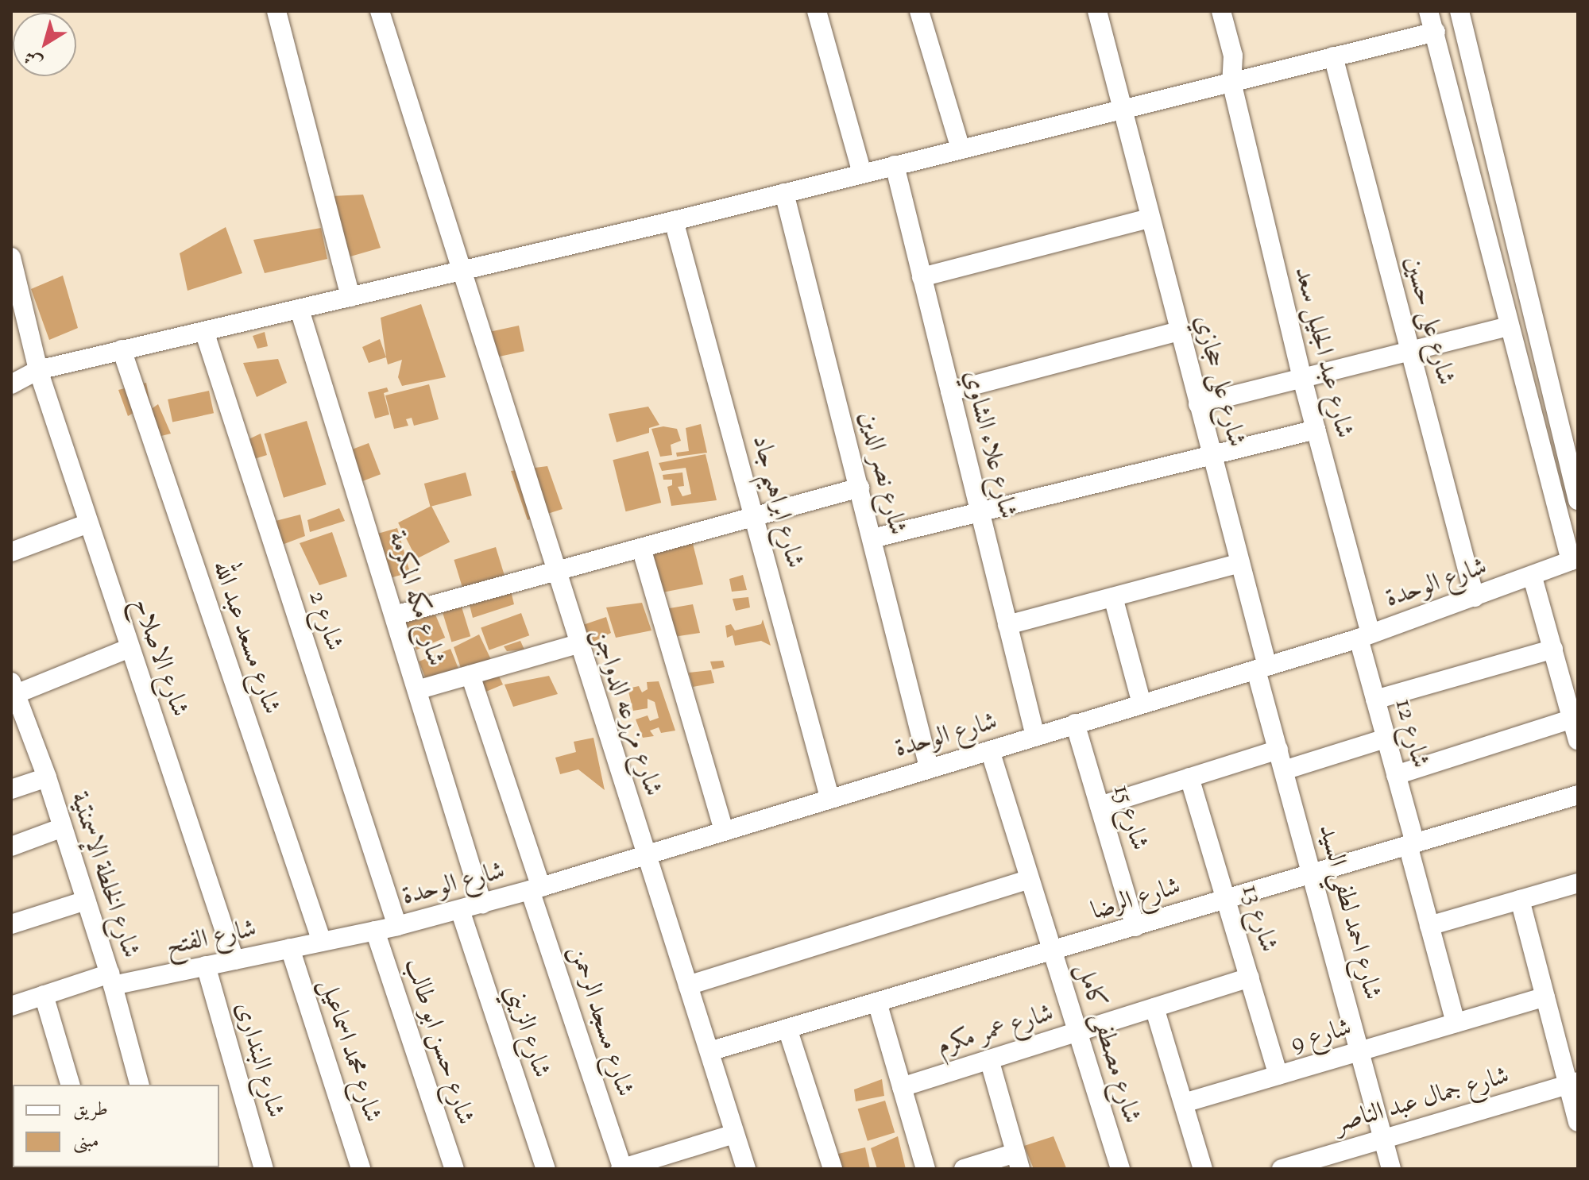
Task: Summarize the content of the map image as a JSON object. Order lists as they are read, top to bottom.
{
  "streets": {
    "street": [
      "شارع على حسين",
      "شارع عبد الجليل سعد",
      "شارع على حجازي",
      "شارع علاء الشاوي",
      "شارع نصر الدين",
      "شارع ابراهيم جاد",
      "شارع الوحدة",
      "شارع مكه المكرمة",
      "شارع 2",
      "شارع مسعد عبد الله",
      "شارع الاصلاح",
      "شارع مزرعه الدواجن",
      "شارع 12",
      "شارع 15",
      "شارع الخلطة الإسمنتية",
      "شارع الرضا",
      "شارع احمد لطفي السيد",
      "شارع 13",
      "شارع الفتح",
      "شارع مسجد الرحمن",
      "شارع عمر مكرم",
      "شارع الزيني",
      "شارع 9",
      "شارع حسن ابو طالب",
      "شارع مصطفى كامل",
      "شارع محمد اسماعيل",
      "شارع البندارى",
      "شارع جمال عبد الناصر"
    ]
  },
  "crossings": [
    ["شارع على حسين", "شارع الوحدة"],
    ["شارع عبد الجليل سعد", "شارع الوحدة"],
    ["شارع عبد الجليل سعد", "شارع 12"],
    ["شارع على حجازي", "شارع الوحدة"],
    ["شارع على حجازي", "شارع احمد لطفي السيد"],
    ["شارع علاء الشاوي", "شارع الوحدة"],
    ["شارع نصر الدين", "شارع الوحدة"],
    ["شارع ابراهيم جاد", "شارع الوحدة"],
    ["شارع الوحدة", "شارع مكه المكرمة"],
    ["شارع الوحدة", "شارع 2"],
    ["شارع الوحدة", "شارع مسعد عبد الله"],
    ["شارع الوحدة", "شارع مزرعه الدواجن"],
    ["شارع الوحدة", "شارع 12"],
    ["شارع الوحدة", "شارع 15"],
    ["شارع الوحدة", "شارع احمد لطفي السيد"],
    ["شارع الوحدة", "شارع الفتح"],
    ["شارع الوحدة", "شارع مسجد الرحمن"],
    ["شارع الوحدة", "شارع الزيني"],
    ["شارع الوحدة", "شارع حسن ابو طالب"],
    ["شارع الوحدة", "شارع مصطفى كامل"],
    ["شارع مسعد عبد الله", "شارع الفتح"],
    ["شارع الاصلاح", "شارع الفتح"],
    ["شارع مزرعه الدواجن", "شارع الرضا"],
    ["شارع 12", "شارع الرضا"],
    ["شارع 12", "شارع 9"],
    ["شارع 15", "شارع الرضا"],
    ["شارع الخلطة الإسمنتية", "شارع الفتح"],
    ["شارع الرضا", "شارع احمد لطفي السيد"],
    ["شارع الرضا", "شارع 13"],
    ["شارع الرضا", "شارع مصطفى كامل"],
    ["شارع احمد لطفي السيد", "شارع 9"],
    ["شارع احمد لطفي السيد", "شارع جمال عبد الناصر"],
    ["شارع 13", "شارع عمر مكرم"],
    ["شارع 13", "شارع 9"],
    ["شارع الفتح", "شارع محمد اسماعيل"],
    ["شارع الفتح", "شارع البندارى"],
    ["شارع عمر مكرم", "شارع مصطفى كامل"]
  ],
  "legend": ["طريق", "مبنى"],
  "north": "bottom left"
}
